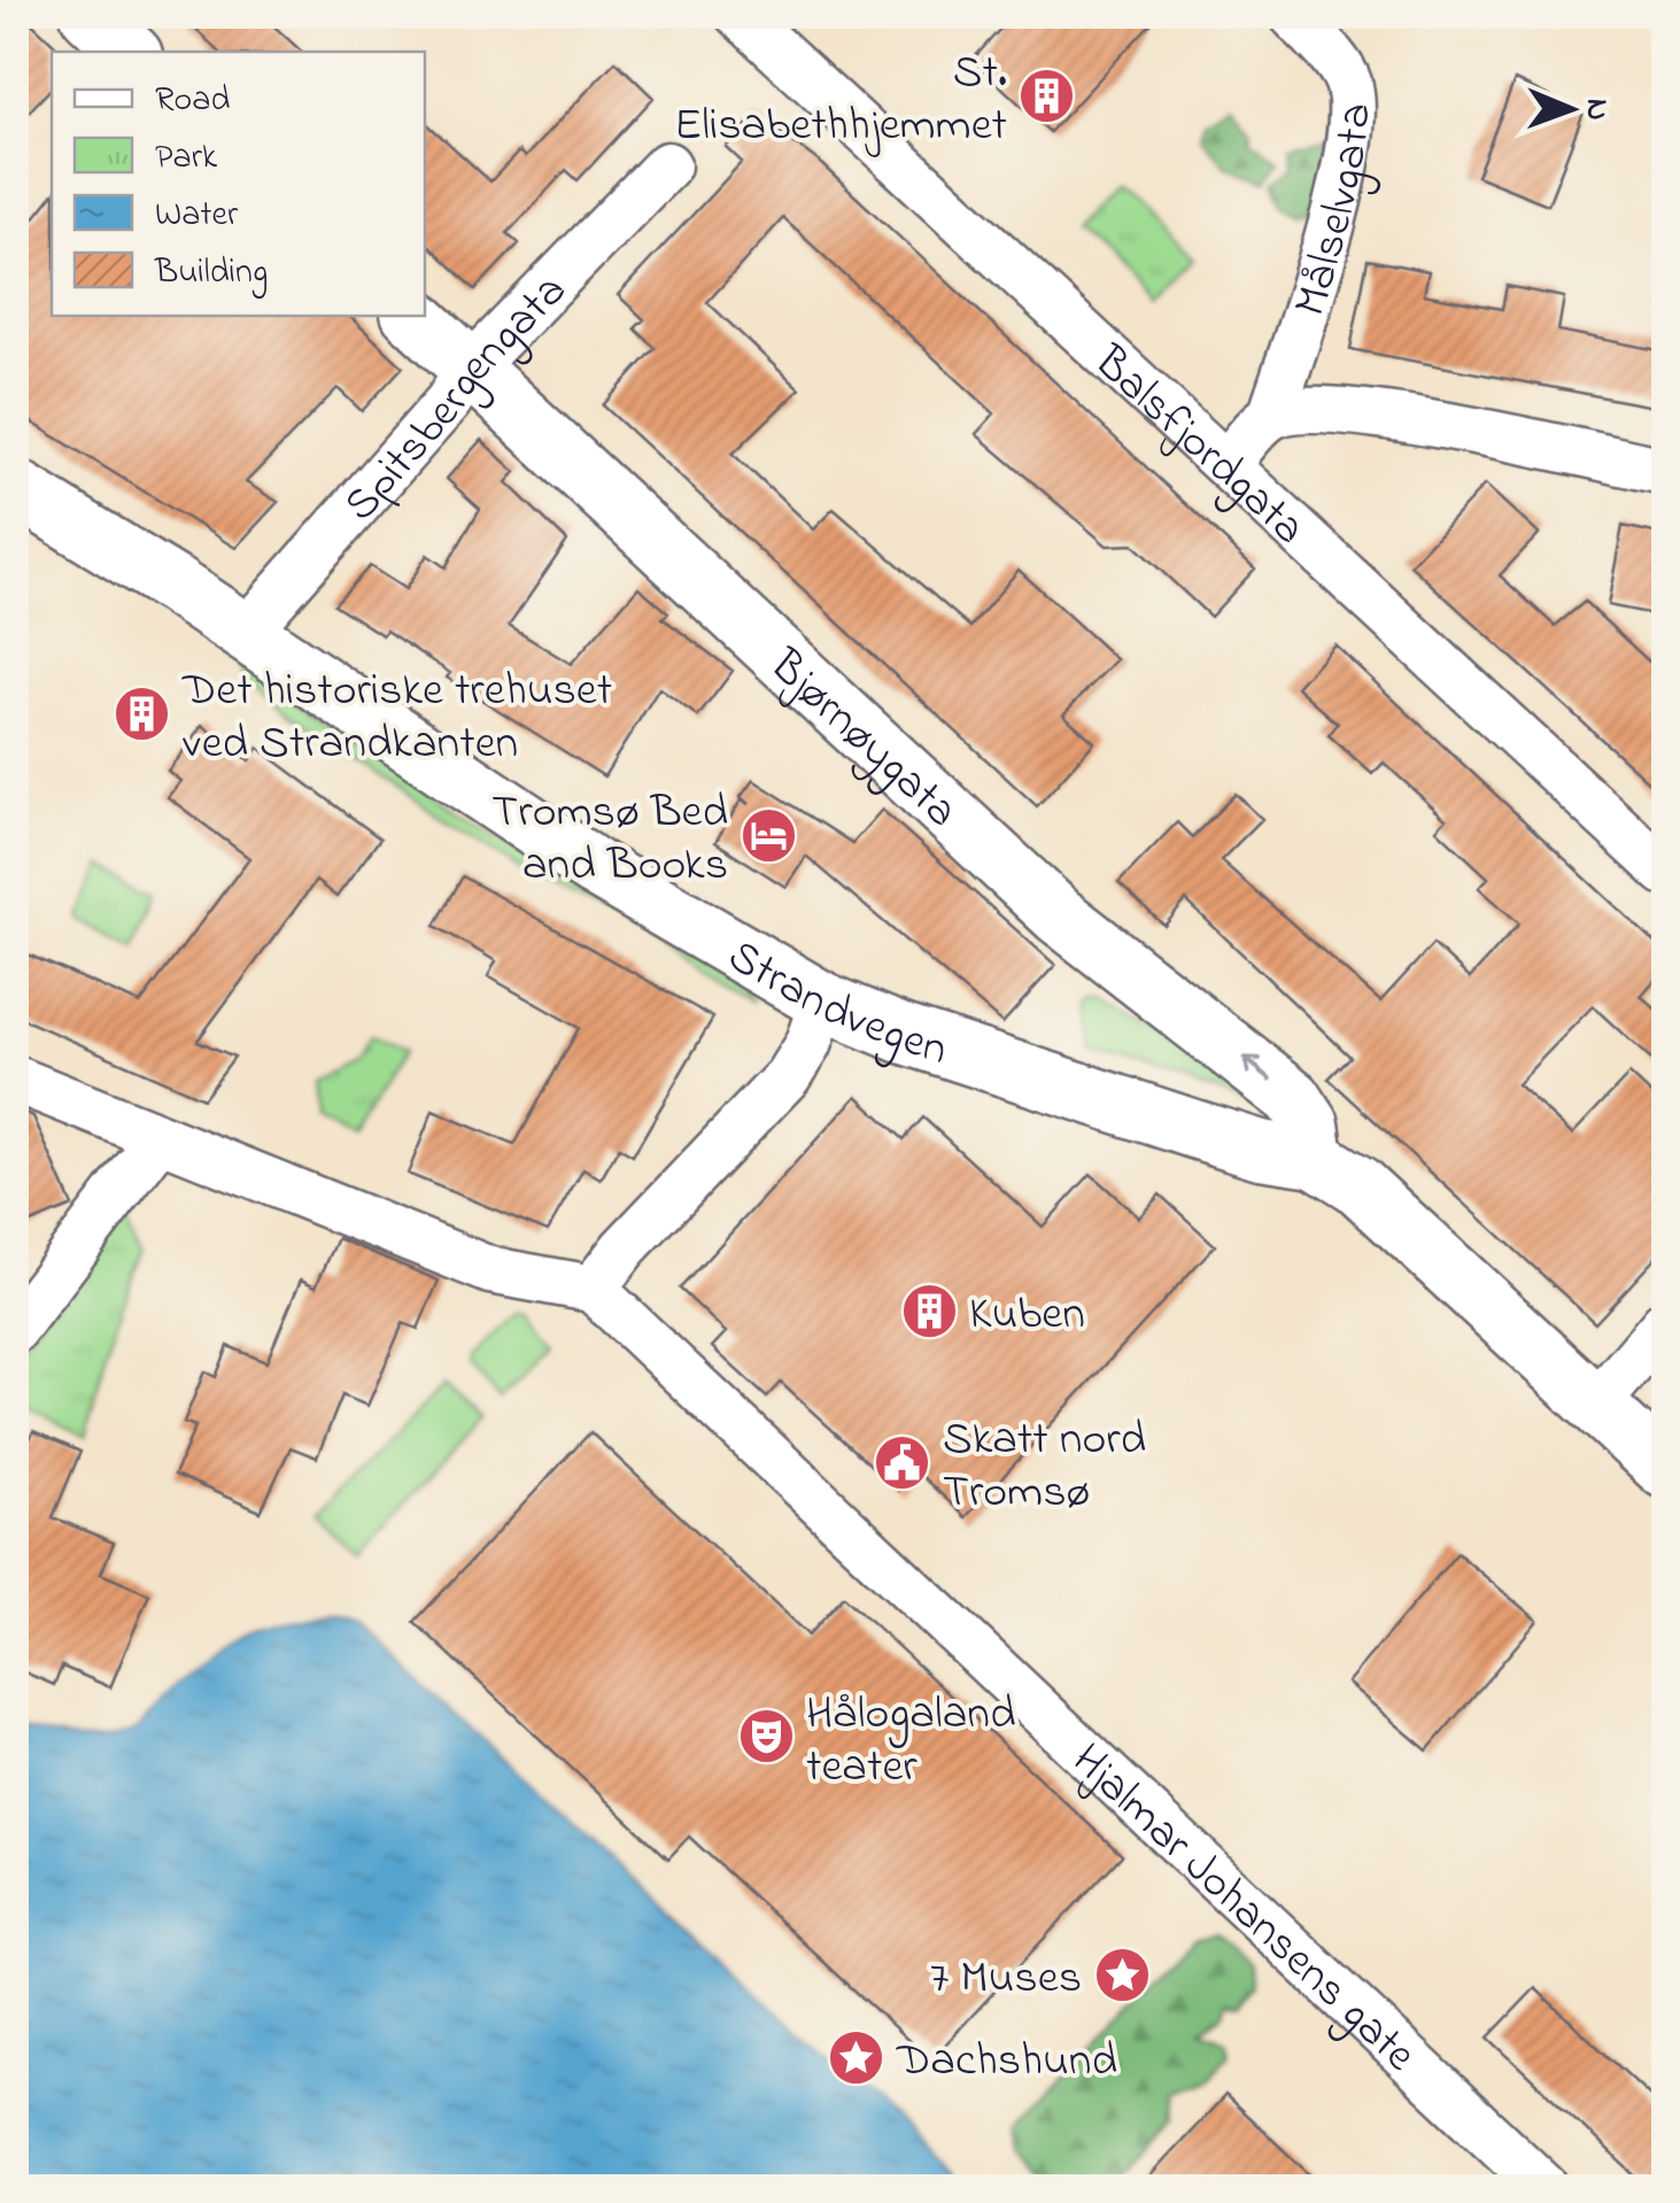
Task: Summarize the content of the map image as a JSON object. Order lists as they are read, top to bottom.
{
  "streets": {
    "street": [
      "Målselvgata",
      "Spitsbergengata",
      "Balsfjordgata",
      "Bjørnøygata",
      "Strandvegen",
      "Hjalmar Johansens gate"
    ]
  },
  "crossings": [
    ["Spitsbergengata", "Bjørnøygata"],
    ["Spitsbergengata", "Strandvegen"],
    ["Bjørnøygata", "Strandvegen"]
  ],
  "one_way": ["Bjørnøygata"],
  "places": {
    "building": ["St. Elisabethhjemmet", "Det historiske trehuset ved Strandkanten", "Kuben"],
    "hotel": ["Tromsø Bed and Books"],
    "public building": ["Skatt nord Tromsø"],
    "theatre": ["Hålogaland teater"],
    "place": ["7 Muses", "Dachshund"]
  },
  "legend": [
    "Road",
    "Park",
    "Water",
    "Building"
  ],
  "north": "right"
}
